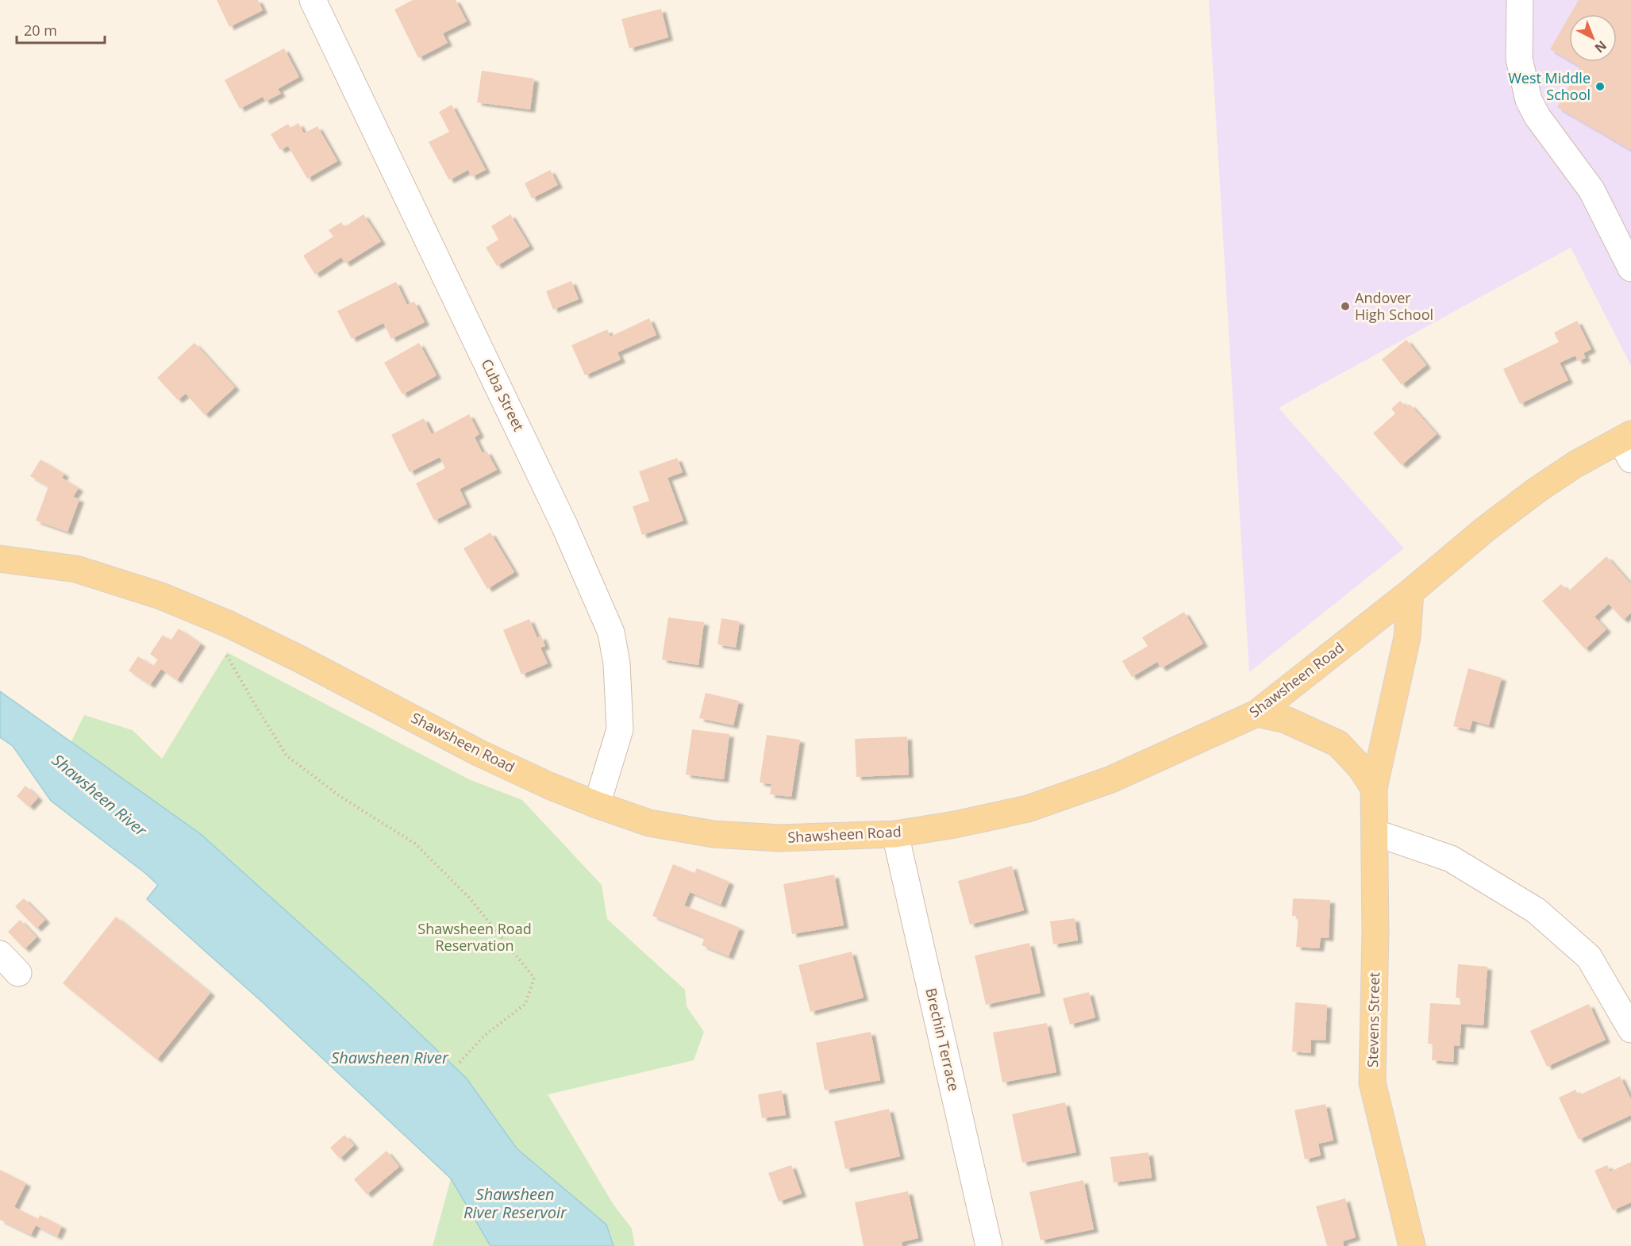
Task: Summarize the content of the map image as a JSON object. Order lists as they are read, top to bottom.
{
  "streets": {
    "main road": ["Shawsheen Road", "Stevens Street"],
    "street": ["Cuba Street", "Brechin Terrace"]
  },
  "crossings": [
    ["Cuba Street", "Shawsheen Road"],
    ["Shawsheen Road", "Stevens Street"],
    ["Shawsheen Road", "Brechin Terrace"]
  ],
  "water": ["Shawsheen River", "Shawsheen River Reservoir"],
  "parks": ["Shawsheen Road Reservation"],
  "places": ["West Middle School", "Andover High School"],
  "scale_bar": "20 m",
  "north": "bottom right"
}
